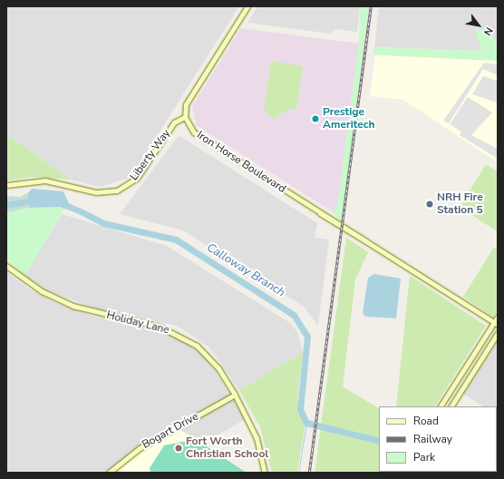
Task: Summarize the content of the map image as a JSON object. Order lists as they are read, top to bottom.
{
  "streets": {
    "street": [
      "Liberty Way",
      "Iron Horse Boulevard",
      "Holiday Lane",
      "Bogart Drive"
    ]
  },
  "crossings": [
    ["Liberty Way", "Iron Horse Boulevard"],
    ["Holiday Lane", "Bogart Drive"]
  ],
  "water": ["Calloway Branch"],
  "places": ["Prestige Ameritech", "NRH Fire Station 5", "Fort Worth Christian School"],
  "legend": ["Road", "Railway", "Park"],
  "north": "bottom right"
}
